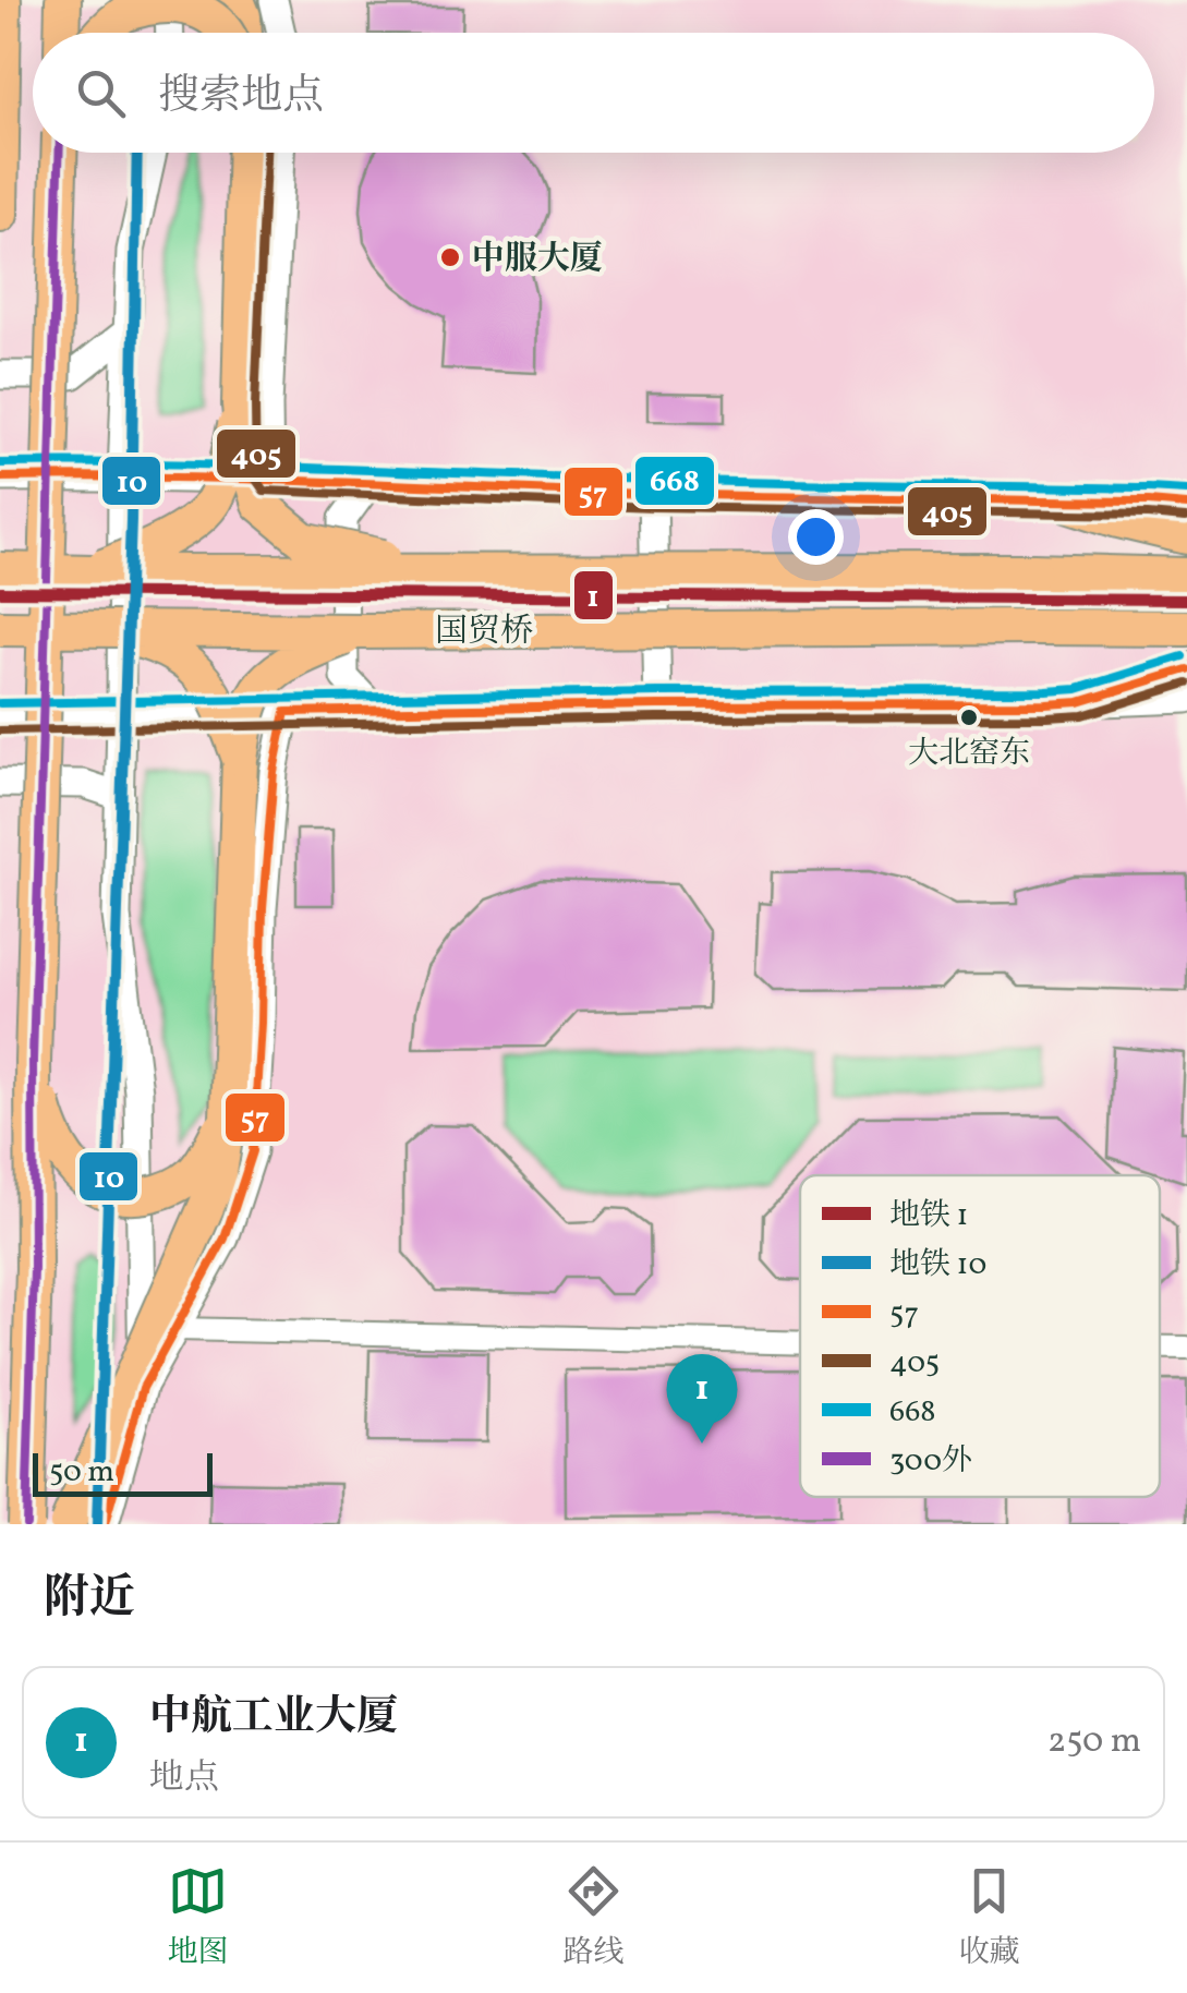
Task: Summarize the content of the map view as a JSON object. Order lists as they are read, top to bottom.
{
  "streets": {
    "highway": ["国贸桥"]
  },
  "places": ["中服大厦", "大北窑东"],
  "lines": [
    "metro line 10",
    "transit line 405",
    "transit line 300外",
    "transit line 668",
    "transit line 57",
    "metro line 1"
  ],
  "legend": [
    "地铁 1",
    "地铁 10",
    "57",
    "405",
    "668",
    "300外"
  ],
  "scale_bar": "50 m",
  "page": {
    "search": "搜索地点",
    "pins": "1",
    "scale": "50 m",
    "heading": "附近",
    "list": [
      {
        "mark": "1",
        "name": "中航工业大厦",
        "note": "地点",
        "value": "250 m"
      }
    ],
    "nav": ["地图", "路线", "收藏"]
  }
}
